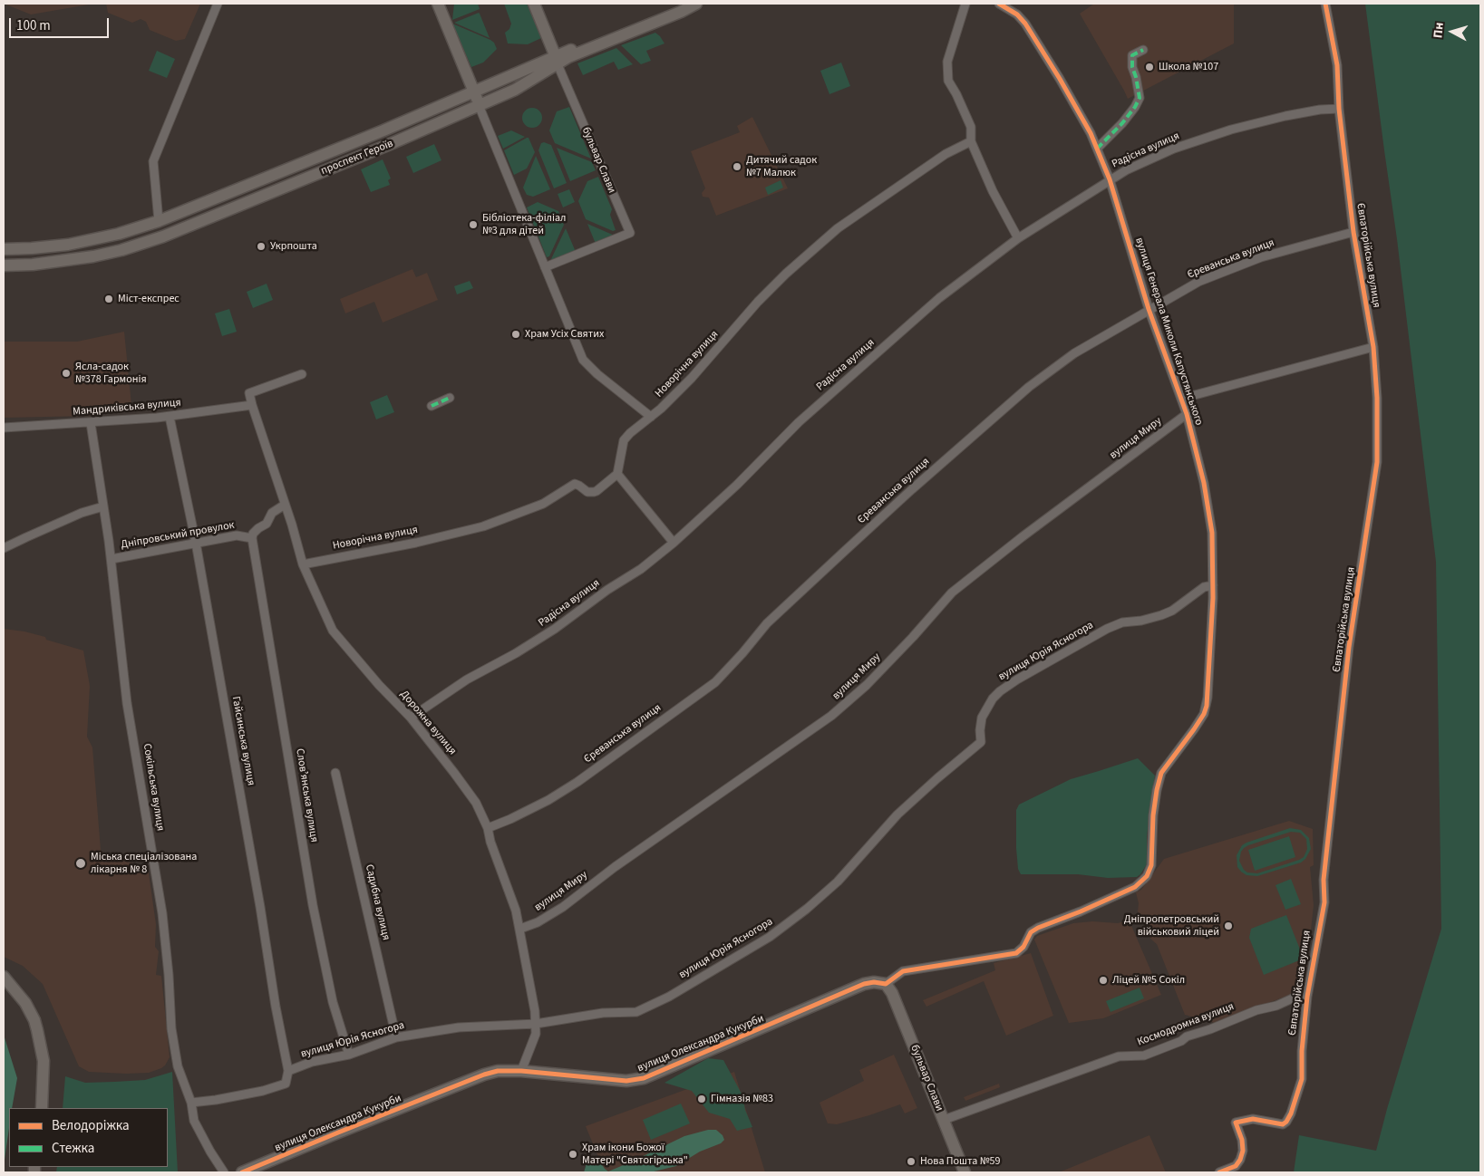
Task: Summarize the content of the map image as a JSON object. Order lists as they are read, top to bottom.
{
  "streets": {
    "main road": ["проспект Героїв", "бульвар Слави", "вулиця Олександра Кукурби"],
    "street": [
      "Радісна вулиця",
      "Євпаторійська вулиця",
      "Єреванська вулиця",
      "вулиця Генерала Миколи Капустянського",
      "Новорічна вулиця",
      "Мандриківська вулиця",
      "вулиця Миру",
      "Дніпровський провулок",
      "вулиця Юрія Ясногора",
      "Дорожна вулиця",
      "Гайсинська вулиця",
      "Сокільська вулиця",
      "Словʼянська вулиця",
      "Садибна вулиця",
      "Космодромна вулиця"
    ]
  },
  "crossings": [
    ["Радісна вулиця", "Євпаторійська вулиця"],
    ["Радісна вулиця", "вулиця Генерала Миколи Капустянського"],
    ["Радісна вулиця", "Дорожна вулиця"],
    ["проспект Героїв", "бульвар Слави"],
    ["бульвар Слави", "вулиця Генерала Миколи Капустянського"],
    ["бульвар Слави", "Космодромна вулиця"],
    ["бульвар Слави", "вулиця Олександра Кукурби"],
    ["Євпаторійська вулиця", "Єреванська вулиця"],
    ["Євпаторійська вулиця", "Космодромна вулиця"],
    ["Єреванська вулиця", "вулиця Генерала Миколи Капустянського"],
    ["Єреванська вулиця", "Дорожна вулиця"],
    ["вулиця Генерала Миколи Капустянського", "вулиця Миру"],
    ["вулиця Генерала Миколи Капустянського", "вулиця Юрія Ясногора"],
    ["вулиця Генерала Миколи Капустянського", "вулиця Олександра Кукурби"],
    ["Новорічна вулиця", "Дорожна вулиця"],
    ["Мандриківська вулиця", "Дорожна вулиця"],
    ["Мандриківська вулиця", "Гайсинська вулиця"],
    ["Мандриківська вулиця", "Сокільська вулиця"],
    ["вулиця Миру", "Дорожна вулиця"],
    ["Дніпровський провулок", "Гайсинська вулиця"],
    ["Дніпровський провулок", "Сокільська вулиця"],
    ["Дніпровський провулок", "Словʼянська вулиця"],
    ["вулиця Юрія Ясногора", "Дорожна вулиця"],
    ["вулиця Юрія Ясногора", "Гайсинська вулиця"],
    ["вулиця Юрія Ясногора", "Словʼянська вулиця"],
    ["вулиця Юрія Ясногора", "Садибна вулиця"],
    ["Дорожна вулиця", "вулиця Олександра Кукурби"]
  ],
  "places": [
    "Школа №107",
    "Дитячий садок №7 Малюк",
    "Бібліотека-філіал №3 для дітей",
    "Укрпошта",
    "Міст-експрес",
    "Храм Усіх Святих",
    "Ясла-садок №378 Гармонія",
    "Міська спеціалізована лікарня № 8",
    "Дніпропетровський військовий ліцей",
    "Ліцей №5 Сокіл",
    "Гімназія №83",
    "Храм ікони Божої Матері \"Святогірська\"",
    "Нова Пошта №59"
  ],
  "legend": ["Велодоріжка", "Стежка"],
  "scale_bar": "100 m",
  "north": "left"
}
